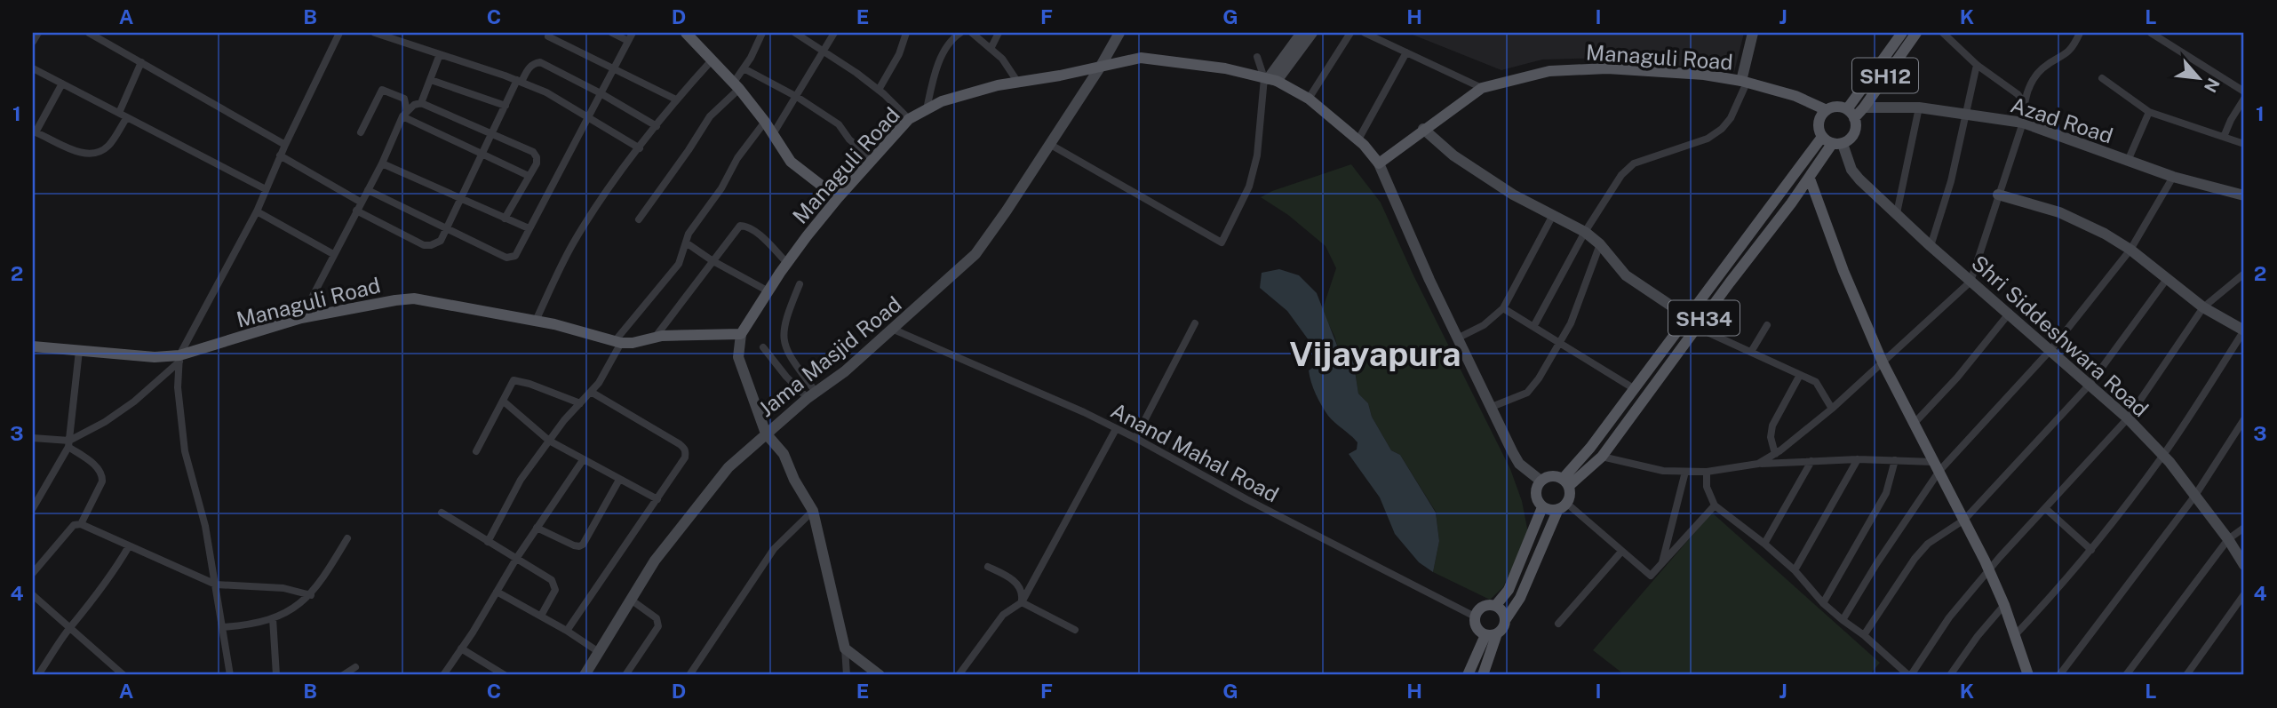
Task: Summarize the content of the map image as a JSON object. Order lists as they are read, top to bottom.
{
  "streets": {
    "main road": ["Managuli Road", "SH12", "SH34"],
    "street": [
      "Azad Road",
      "Shri Siddeshwara Road",
      "Jama Masjid Road",
      "Anand Mahal Road"
    ]
  },
  "crossings": [
    ["Managuli Road", "SH12"],
    ["Managuli Road", "SH34"],
    ["Managuli Road", "Shri Siddeshwara Road"],
    ["Managuli Road", "Jama Masjid Road"],
    ["SH12", "Azad Road"],
    ["SH12", "SH34"],
    ["SH12", "Shri Siddeshwara Road"],
    ["SH34", "Shri Siddeshwara Road"],
    ["Jama Masjid Road", "Anand Mahal Road"]
  ],
  "districts": ["Vijayapura"],
  "north": "bottom right",
  "grid": {
    "columns": [
      "A",
      "B",
      "C",
      "D",
      "E",
      "F",
      "G",
      "H",
      "I",
      "J",
      "K",
      "L"
    ],
    "rows": [
      "1",
      "2",
      "3",
      "4"
    ]
  }
}
